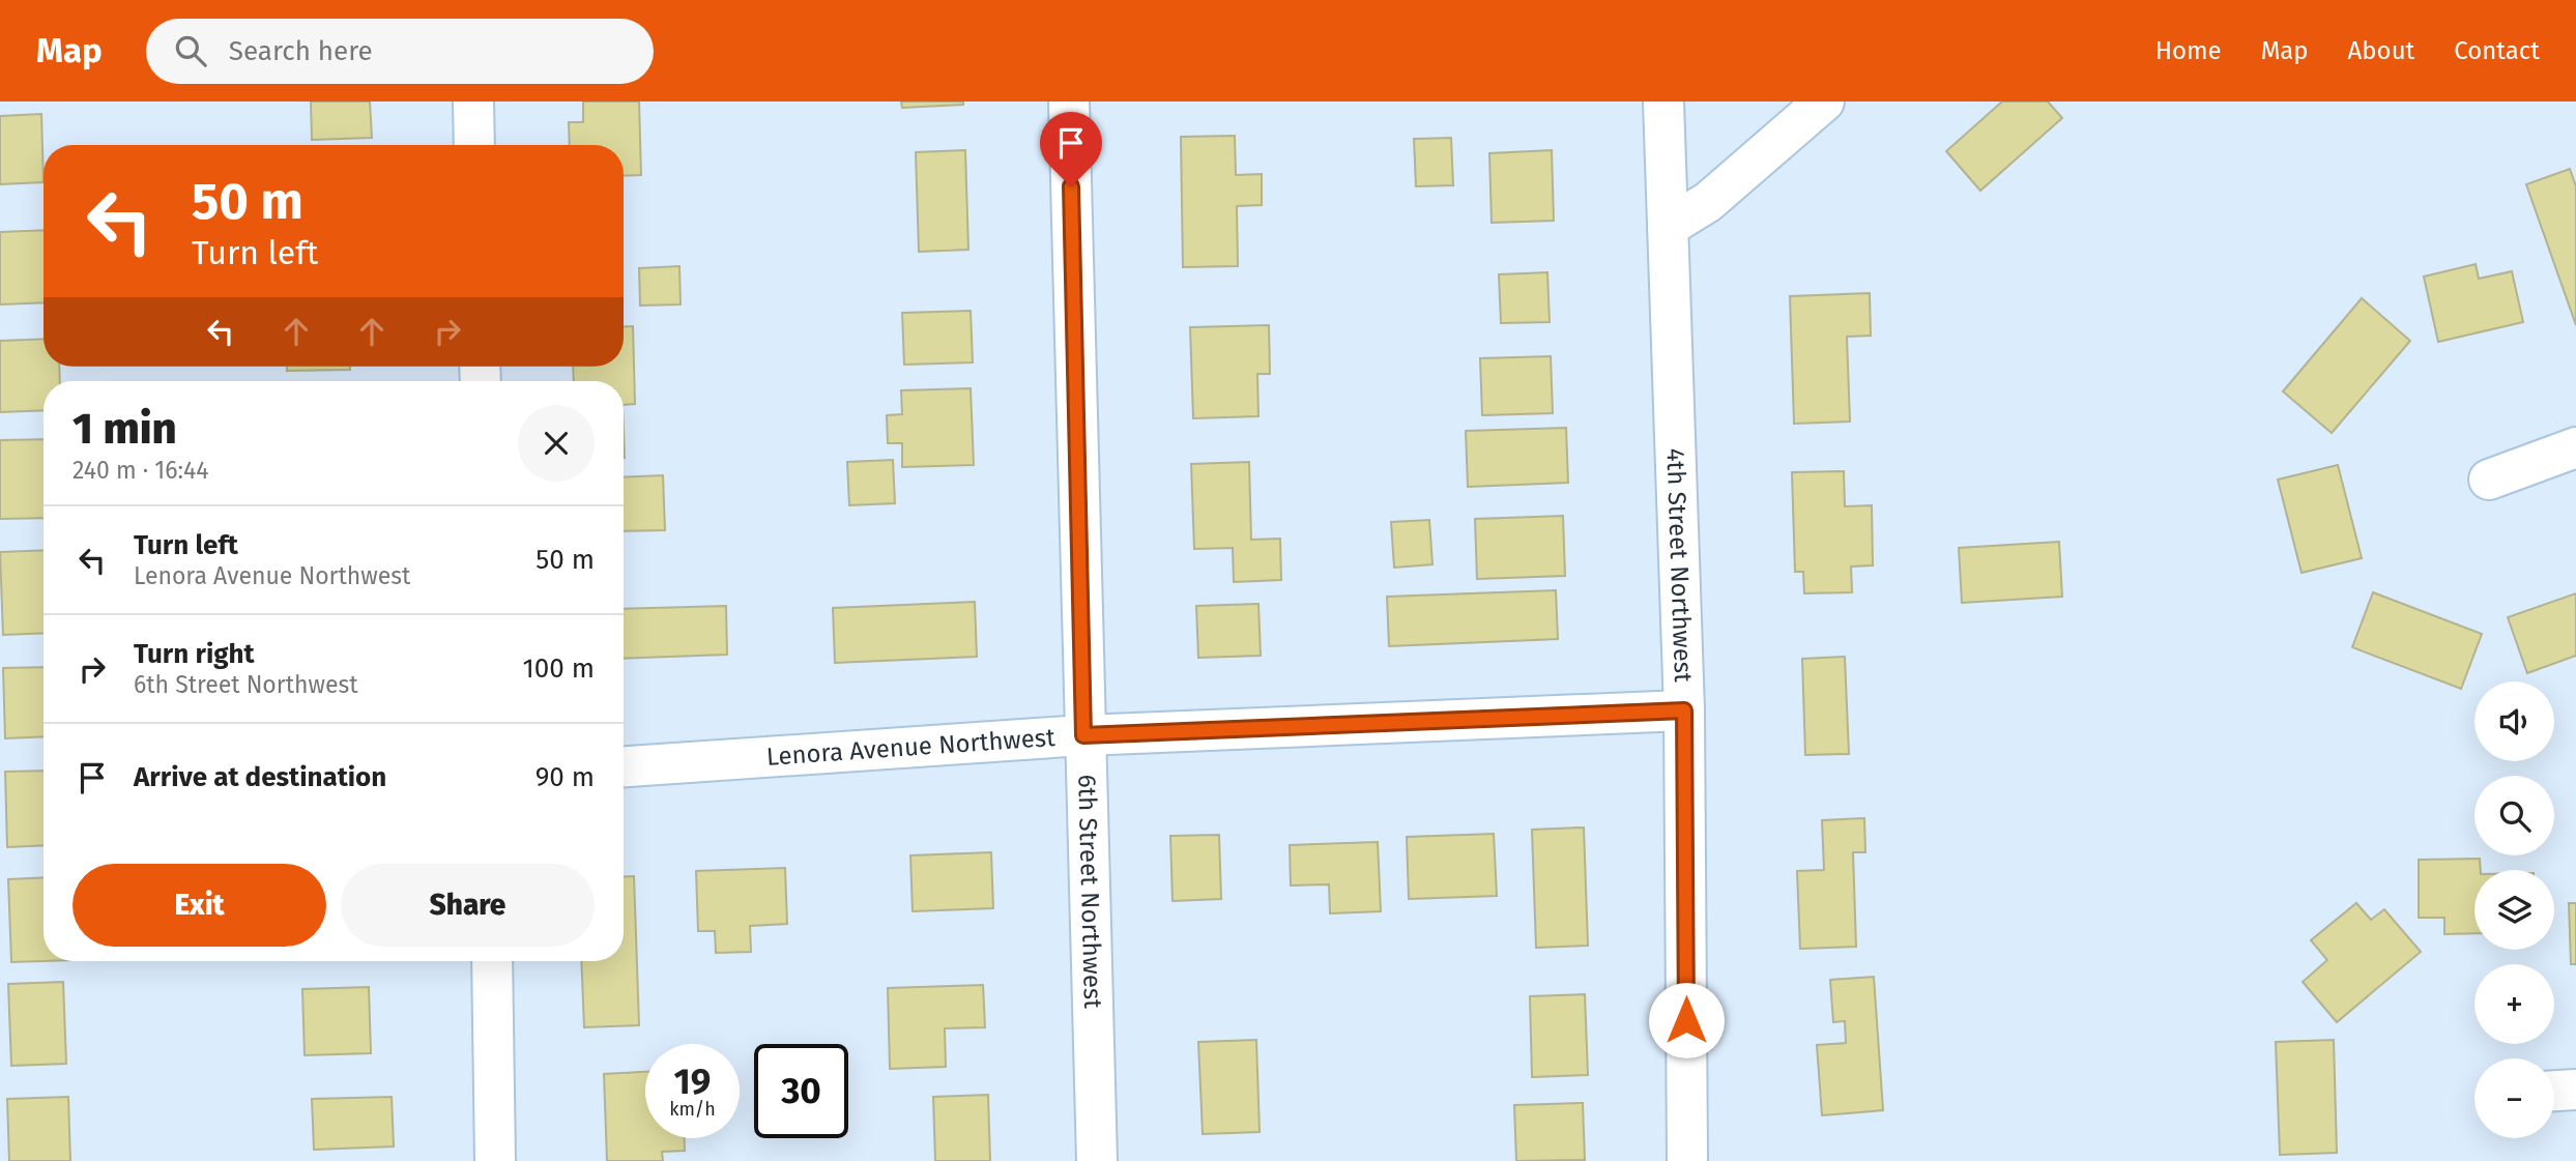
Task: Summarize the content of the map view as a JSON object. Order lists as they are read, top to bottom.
{
  "streets": {
    "street": ["4th Street Northwest", "Lenora Avenue Northwest", "6th Street Northwest"]
  },
  "crossings": [
    ["4th Street Northwest", "Lenora Avenue Northwest"],
    ["Lenora Avenue Northwest", "6th Street Northwest"]
  ],
  "page": {
    "header": "Map",
    "search": "Search here",
    "nav": [
      "Home",
      "Map",
      "About",
      "Contact"
    ],
    "turn": ["50 m", "Turn left"],
    "heading": ["1 min", "240 m · 16:44"],
    "list": [
      {
        "name": "Turn left",
        "note": "Lenora Avenue Northwest",
        "value": "50 m"
      },
      {
        "name": "Turn right",
        "note": "6th Street Northwest",
        "value": "100 m"
      },
      {
        "name": "Arrive at destination",
        "value": "90 m"
      }
    ],
    "map_buttons": ["+", "−"],
    "buttons": ["Exit", "Share"],
    "speed": "19 km/h",
    "limit": "30"
  }
}
